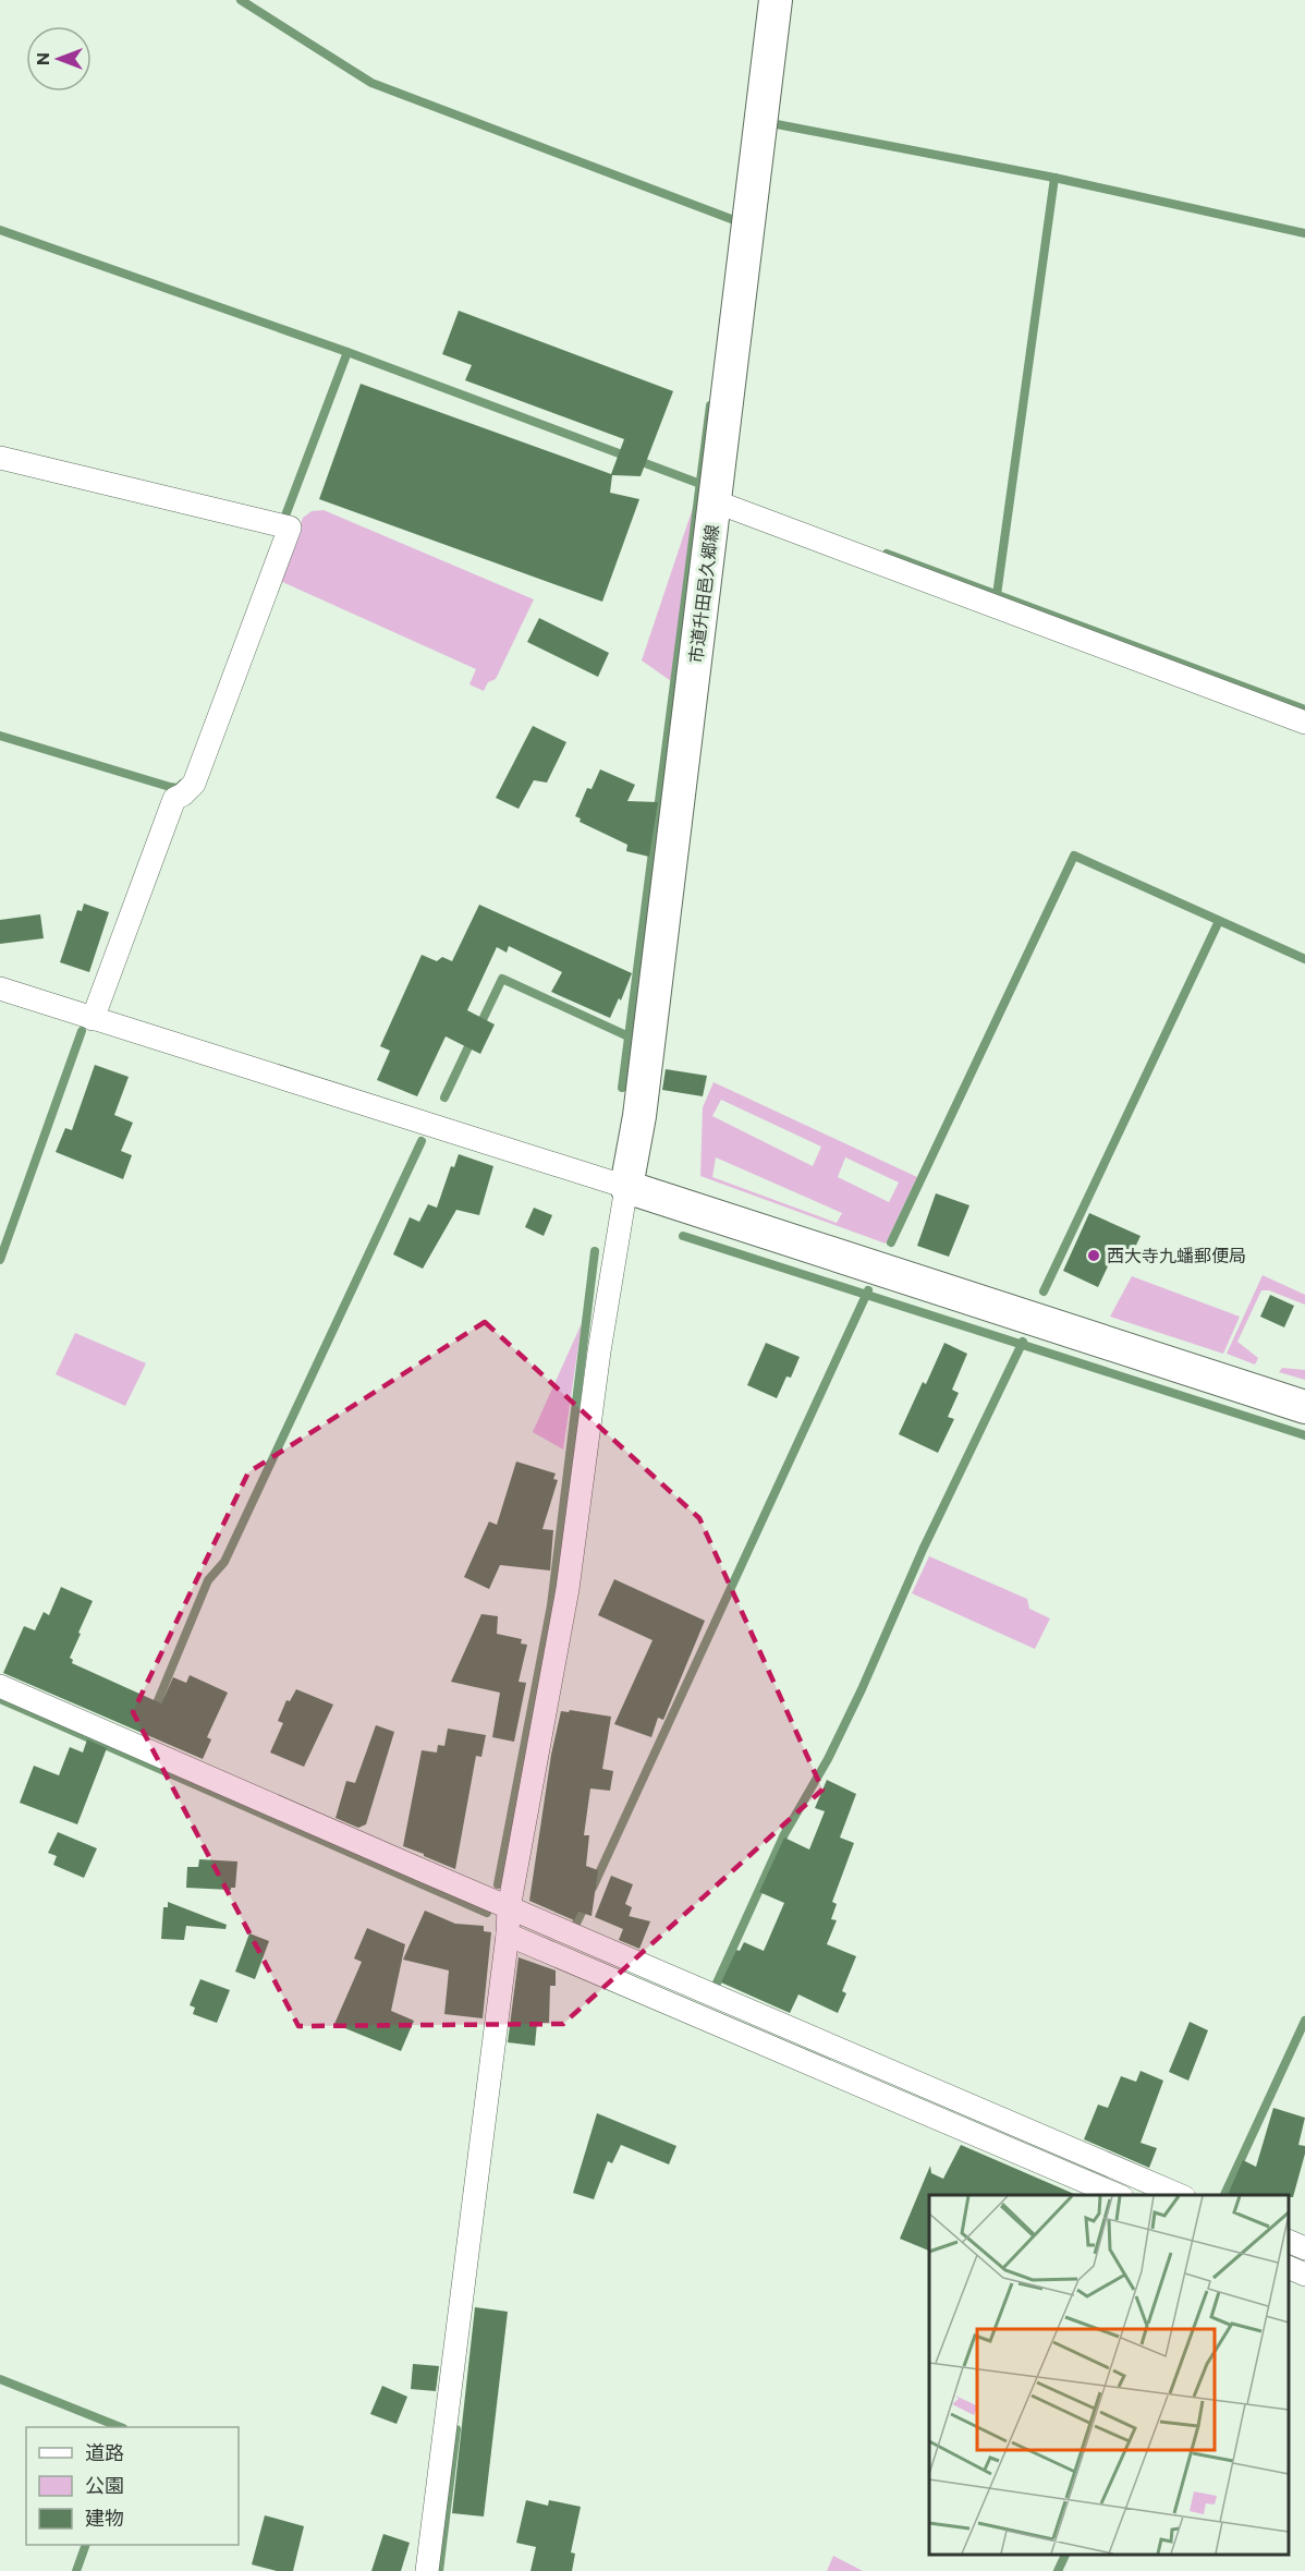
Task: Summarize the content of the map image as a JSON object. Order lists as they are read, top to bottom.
{
  "streets": {
    "street": ["市道升田邑久郷線"]
  },
  "places": ["西大寺九蟠郵便局"],
  "legend": ["道路", "公園", "建物"],
  "north": "left"
}
